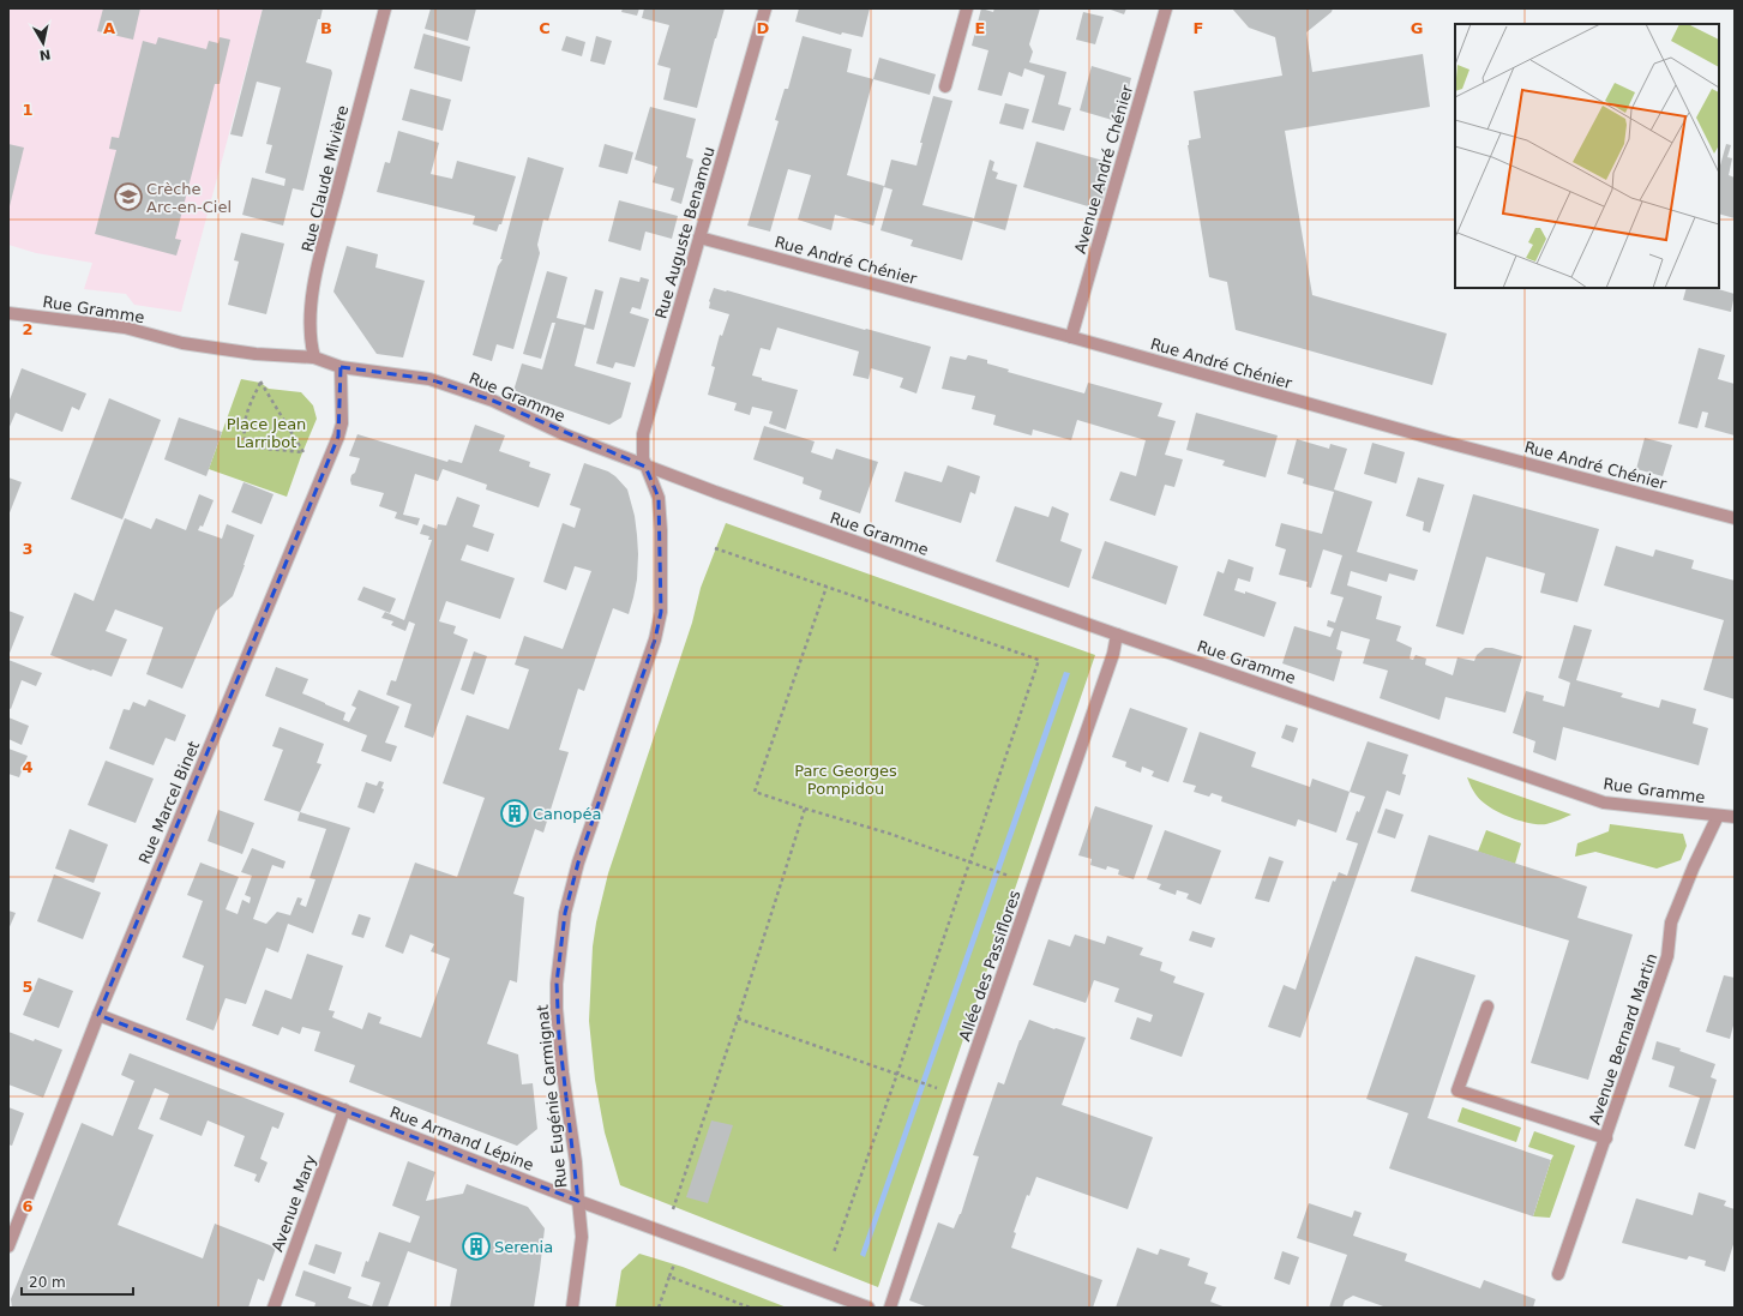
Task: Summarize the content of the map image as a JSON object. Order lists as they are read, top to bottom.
{
  "streets": {
    "street": [
      "Avenue André Chénier",
      "Rue Claude Mivière",
      "Rue Auguste Benamou",
      "Rue André Chénier",
      "Rue Gramme",
      "Rue Marcel Binet",
      "Allée des Passiflores",
      "Avenue Bernard Martin",
      "Rue Eugénie Carmignat",
      "Rue Armand Lépine",
      "Avenue Mary"
    ]
  },
  "crossings": [
    ["Avenue André Chénier", "Rue André Chénier"],
    ["Rue Claude Mivière", "Rue Gramme"],
    ["Rue Auguste Benamou", "Rue André Chénier"],
    ["Rue Auguste Benamou", "Rue Gramme"],
    ["Rue Auguste Benamou", "Rue Eugénie Carmignat"],
    ["Rue Gramme", "Rue Marcel Binet"],
    ["Rue Gramme", "Allée des Passiflores"],
    ["Rue Gramme", "Avenue Bernard Martin"],
    ["Rue Gramme", "Rue Eugénie Carmignat"],
    ["Rue Marcel Binet", "Rue Armand Lépine"],
    ["Rue Eugénie Carmignat", "Rue Armand Lépine"],
    ["Rue Armand Lépine", "Avenue Mary"]
  ],
  "parks": ["Place Jean Larribot", "Parc Georges Pompidou"],
  "places": {
    "school or university": ["Crèche Arc-en-Ciel"],
    "building": ["Canopéa", "Serenia"]
  },
  "scale_bar": "20 m",
  "north": "bottom",
  "grid": {
    "columns": [
      "A",
      "B",
      "C",
      "D",
      "E",
      "F",
      "G"
    ],
    "rows": [
      "1",
      "2",
      "3",
      "4",
      "5",
      "6"
    ]
  }
}
